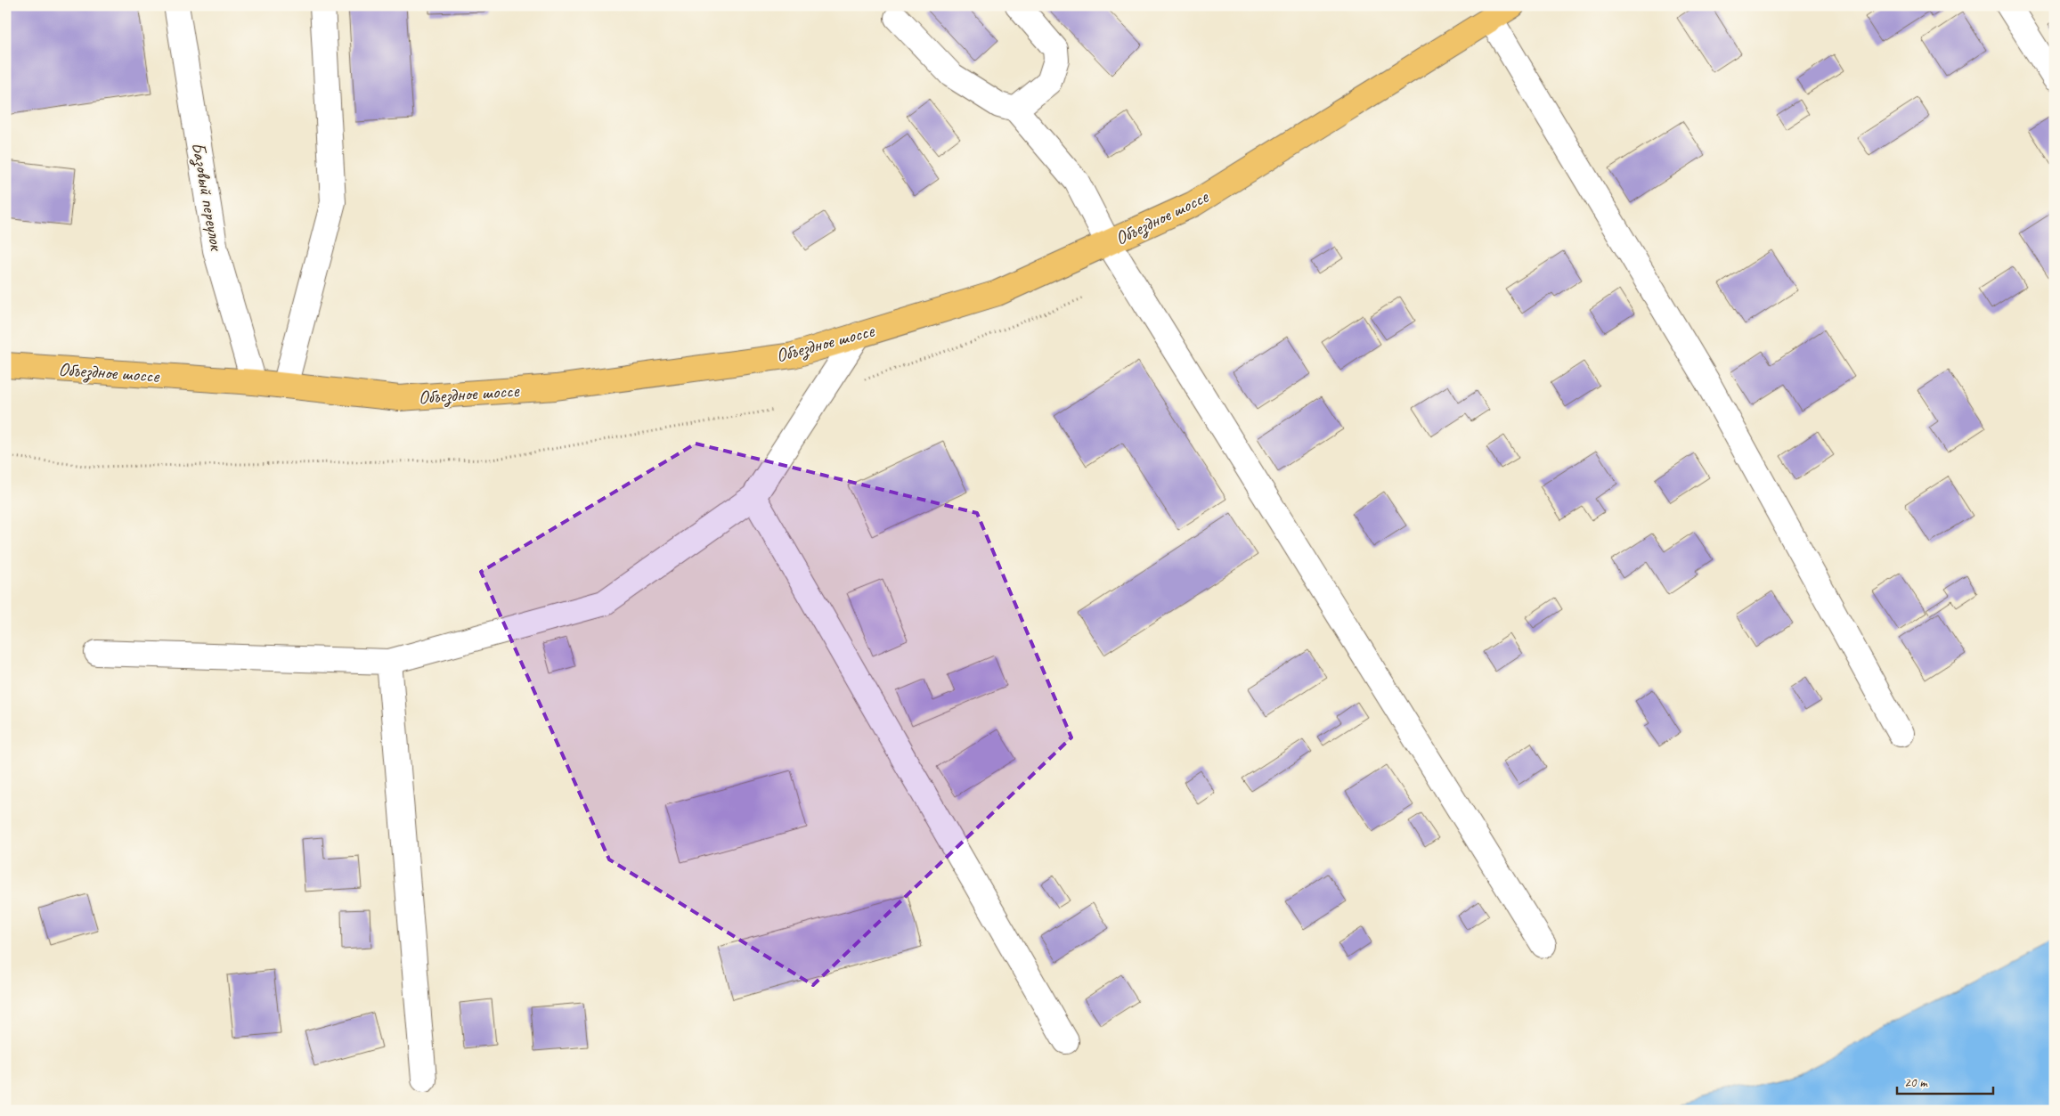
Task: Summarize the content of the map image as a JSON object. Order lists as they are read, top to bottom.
{
  "streets": {
    "main road": ["Объездное шоссе"],
    "street": ["Базовый переулок"]
  },
  "crossings": [
    ["Базовый переулок", "Объездное шоссе"]
  ],
  "scale_bar": "20 m"
}
